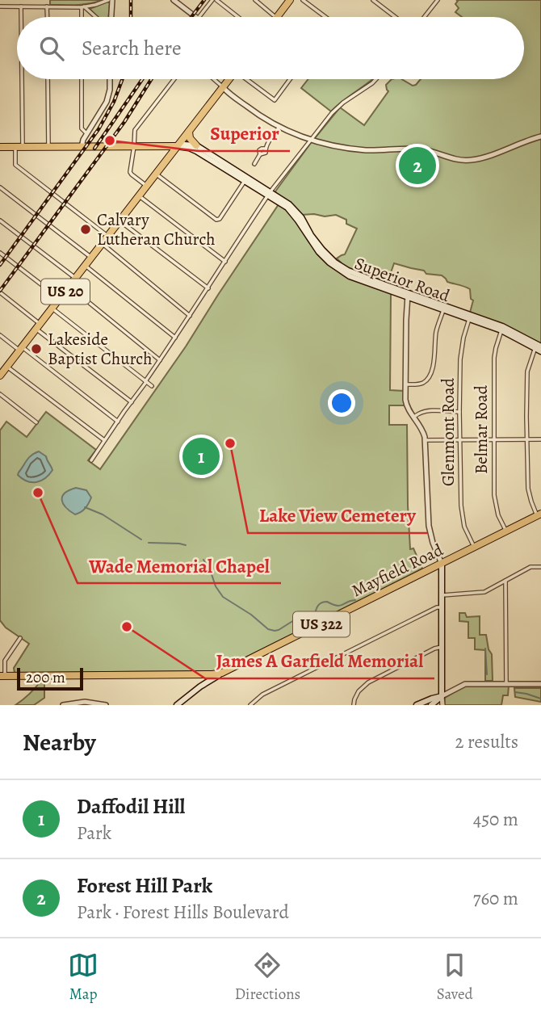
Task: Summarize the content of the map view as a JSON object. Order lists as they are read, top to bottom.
{
  "streets": {
    "main road": [
      "Superior Road",
      "US 20",
      "Mayfield Road",
      "US 322"
    ],
    "street": ["Belmar Road", "Glenmont Road"]
  },
  "crossings": [
    ["Superior Road", "US 20"],
    ["Superior Road", "Belmar Road"],
    ["Superior Road", "Glenmont Road"],
    ["Belmar Road", "Mayfield Road"],
    ["Glenmont Road", "Mayfield Road"]
  ],
  "places": [
    "Superior",
    "Calvary Lutheran Church",
    "Lakeside Baptist Church",
    "Lake View Cemetery",
    "Wade Memorial Chapel",
    "James A Garfield Memorial"
  ],
  "scale_bar": "200 m",
  "page": {
    "search": "Search here",
    "pins": ["2", "1"],
    "scale": "200 m",
    "heading": ["Nearby", "2 results"],
    "list": [
      {
        "mark": "1",
        "name": "Daffodil Hill",
        "note": "Park",
        "value": "450 m"
      },
      {
        "mark": "2",
        "name": "Forest Hill Park",
        "note": "Park · Forest Hills Boulevard",
        "value": "760 m"
      }
    ],
    "nav": ["Map", "Directions", "Saved"]
  }
}
